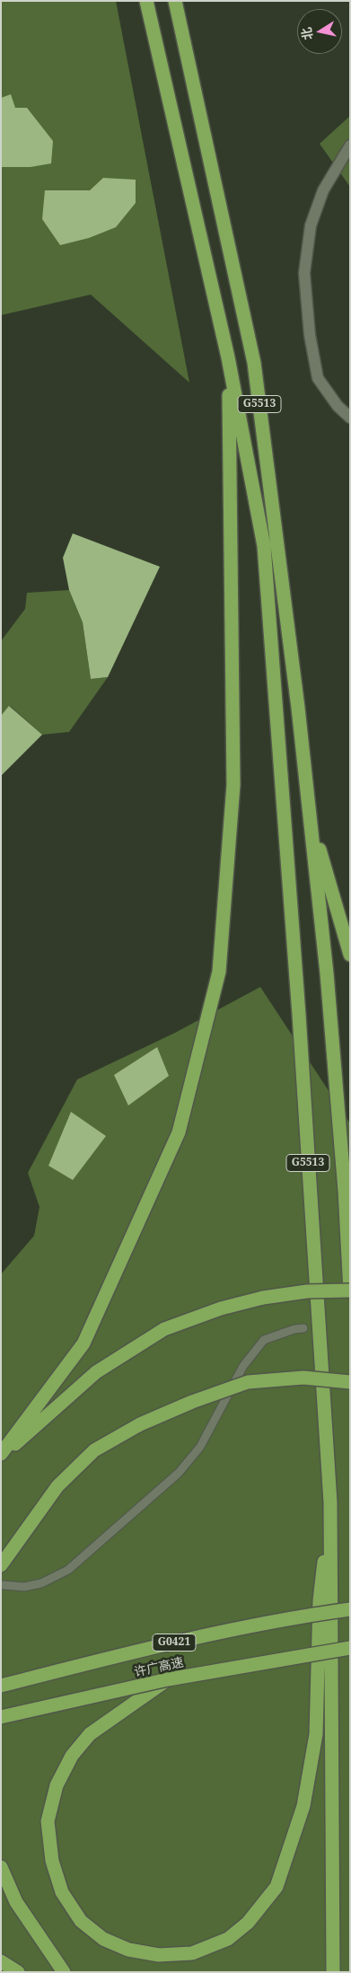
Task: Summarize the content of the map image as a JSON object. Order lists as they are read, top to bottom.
{
  "streets": {
    "highway": ["G5513", "G0421", "许广高速"]
  },
  "north": "left"
}
